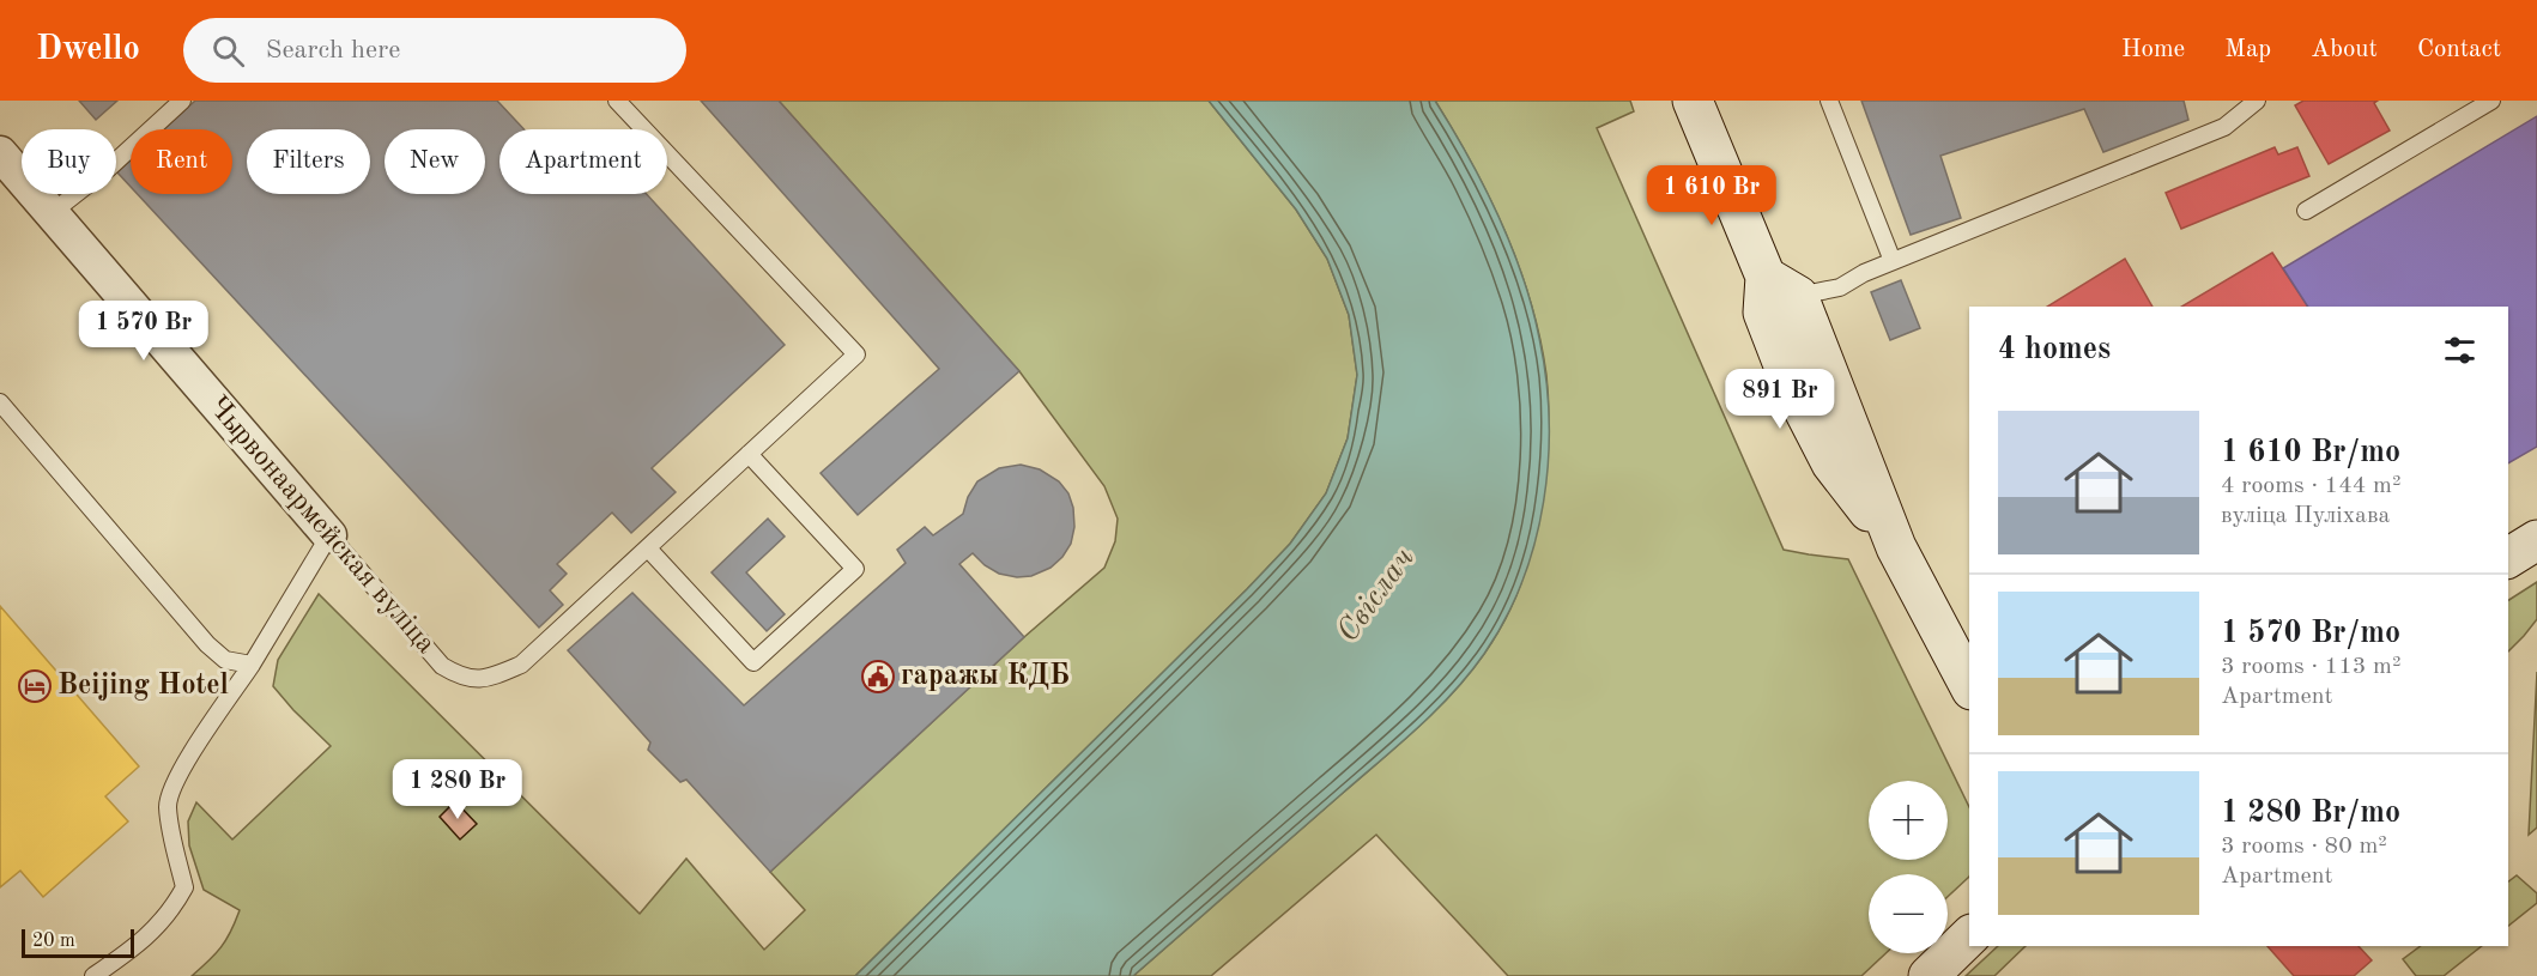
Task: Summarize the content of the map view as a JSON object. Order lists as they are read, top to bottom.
{
  "streets": {
    "street": ["Чырвонаармейская вуліца"]
  },
  "water": ["Свіслач"],
  "places": {
    "public building": ["гаражы КДБ"],
    "hotel": ["Beijing Hotel"]
  },
  "scale_bar": "20 m",
  "page": {
    "header": "Dwello",
    "search": "Search here",
    "nav": [
      "Home",
      "Map",
      "About",
      "Contact"
    ],
    "chip": [
      "Buy",
      "Rent",
      "Filters",
      "New",
      "Apartment"
    ],
    "price": [
      "1 610 Br",
      "1 570 Br",
      "891 Br",
      "1 280 Br"
    ],
    "heading": "4 homes",
    "list": [
      {
        "name": "1 610 Br/mo",
        "note": "4 rooms · 144 m² · вуліца Пуліхава"
      },
      {
        "name": "1 570 Br/mo",
        "note": "3 rooms · 113 m² · Apartment"
      },
      {
        "name": "1 280 Br/mo",
        "note": "3 rooms · 80 m² · Apartment"
      }
    ],
    "map_buttons": ["+", "−"],
    "scale": "20 m"
  }
}
